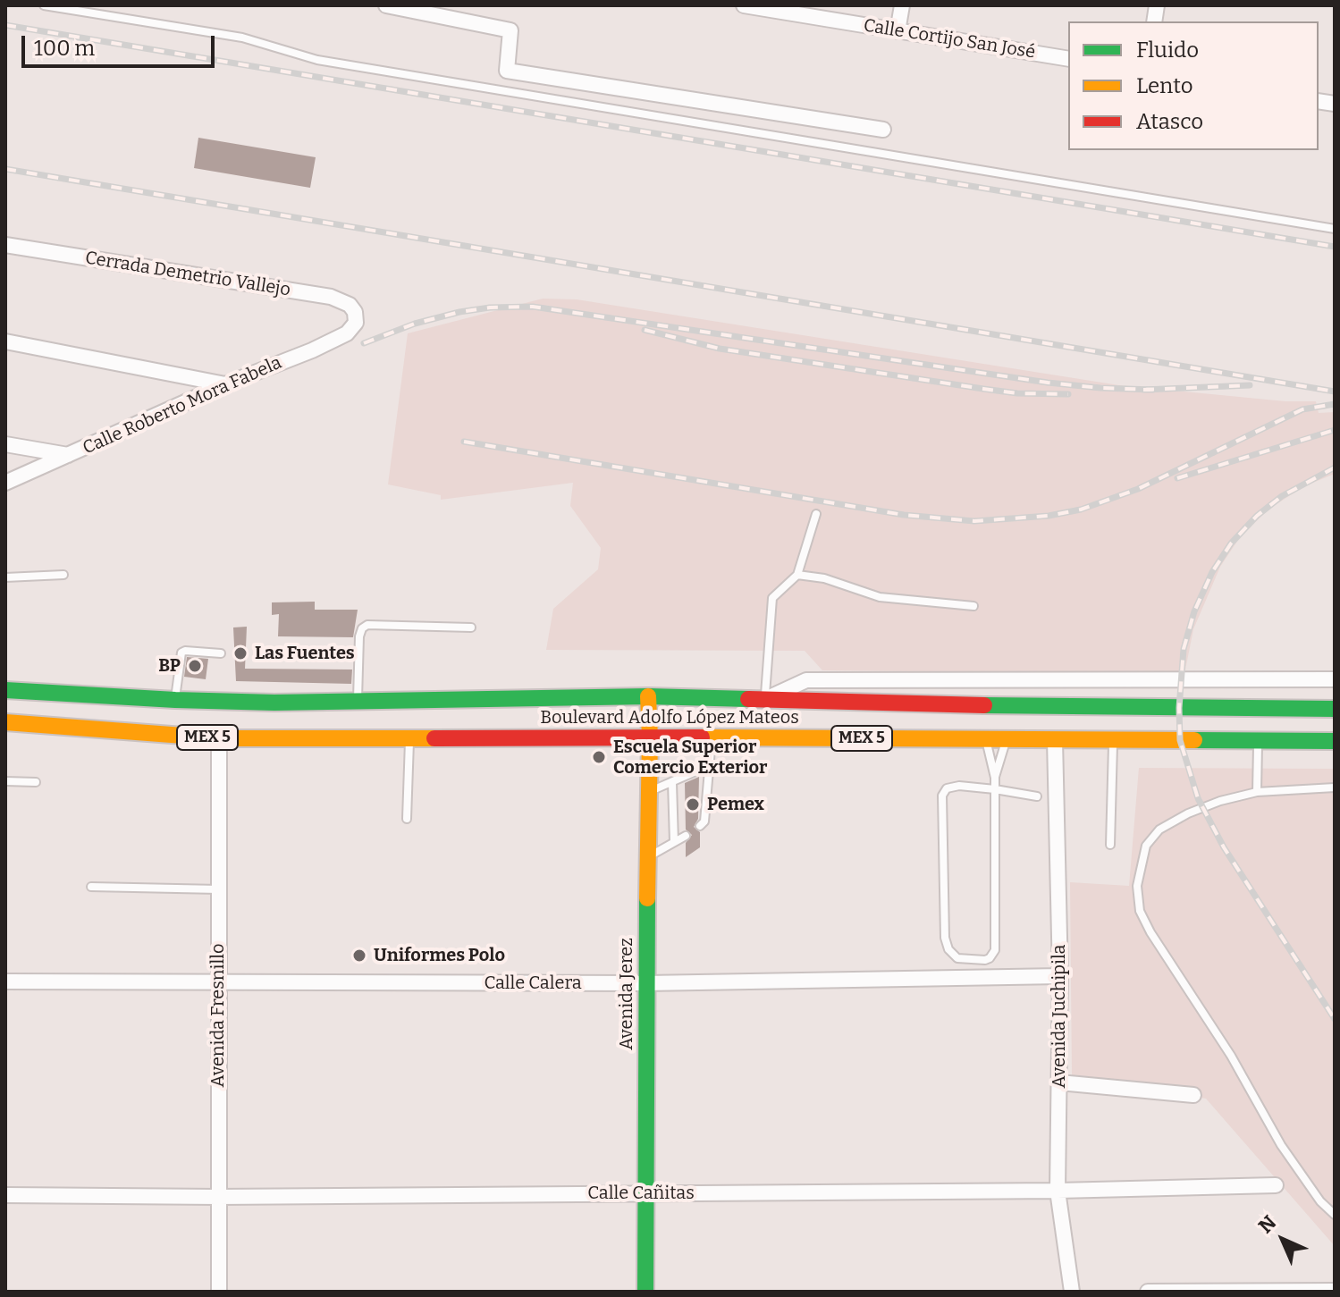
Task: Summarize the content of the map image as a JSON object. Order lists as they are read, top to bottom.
{
  "streets": {
    "main road": ["Boulevard Adolfo López Mateos", "MEX 5", "Avenida Jerez"],
    "street": [
      "Calle Cortijo San José",
      "Cerrada Demetrio Vallejo",
      "Calle Roberto Mora Fabela",
      "Calle Calera",
      "Avenida Fresnillo",
      "Avenida Juchipila",
      "Calle Cañitas"
    ]
  },
  "crossings": [
    ["Cerrada Demetrio Vallejo", "Calle Roberto Mora Fabela"],
    ["Boulevard Adolfo López Mateos", "Avenida Jerez"],
    ["Boulevard Adolfo López Mateos", "Avenida Fresnillo"],
    ["Boulevard Adolfo López Mateos", "Avenida Juchipila"],
    ["Calle Calera", "Avenida Jerez"],
    ["Calle Calera", "Avenida Fresnillo"],
    ["Calle Calera", "Avenida Juchipila"],
    ["Avenida Jerez", "Calle Cañitas"],
    ["Avenida Fresnillo", "Calle Cañitas"],
    ["Avenida Juchipila", "Calle Cañitas"]
  ],
  "places": [
    "Las Fuentes",
    "BP",
    "Escuela Superior Comercio Exterior",
    "Pemex",
    "Uniformes Polo"
  ],
  "legend": ["Fluido", "Lento", "Atasco"],
  "scale_bar": "100 m",
  "north": "top left"
}
